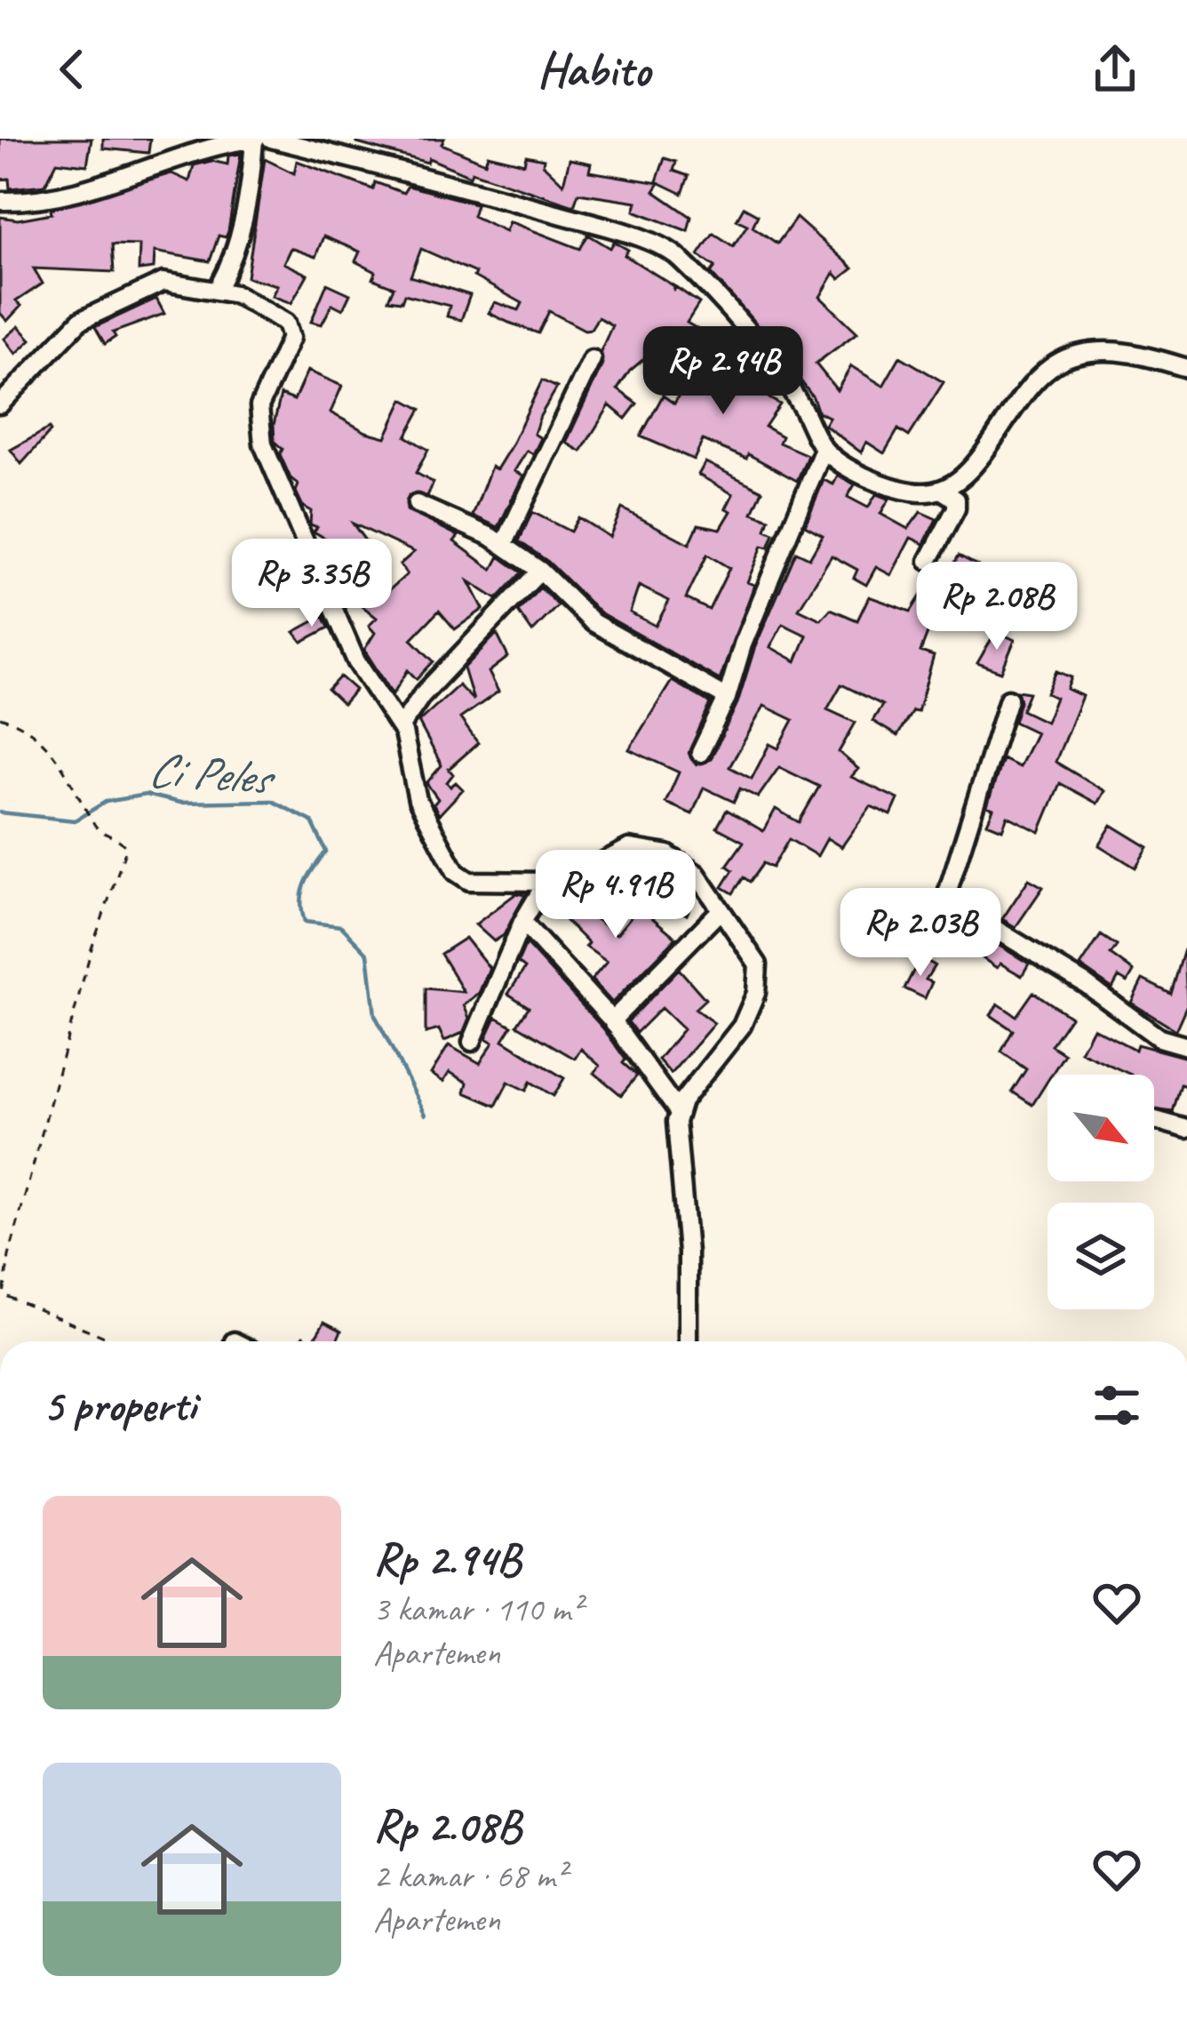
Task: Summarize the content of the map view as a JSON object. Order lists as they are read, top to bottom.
{
  "water": ["Ci Peles"],
  "north": "bottom right",
  "page": {
    "header": "Habito",
    "price": [
      "Rp 2.94B",
      "Rp 3.35B",
      "Rp 2.08B",
      "Rp 4.91B",
      "Rp 2.03B"
    ],
    "heading": "5 properti",
    "list": [
      {
        "name": "Rp 2.94B",
        "note": "3 kamar · 110 m² · Apartemen"
      },
      {
        "name": "Rp 2.08B",
        "note": "2 kamar · 68 m² · Apartemen"
      }
    ]
  }
}
